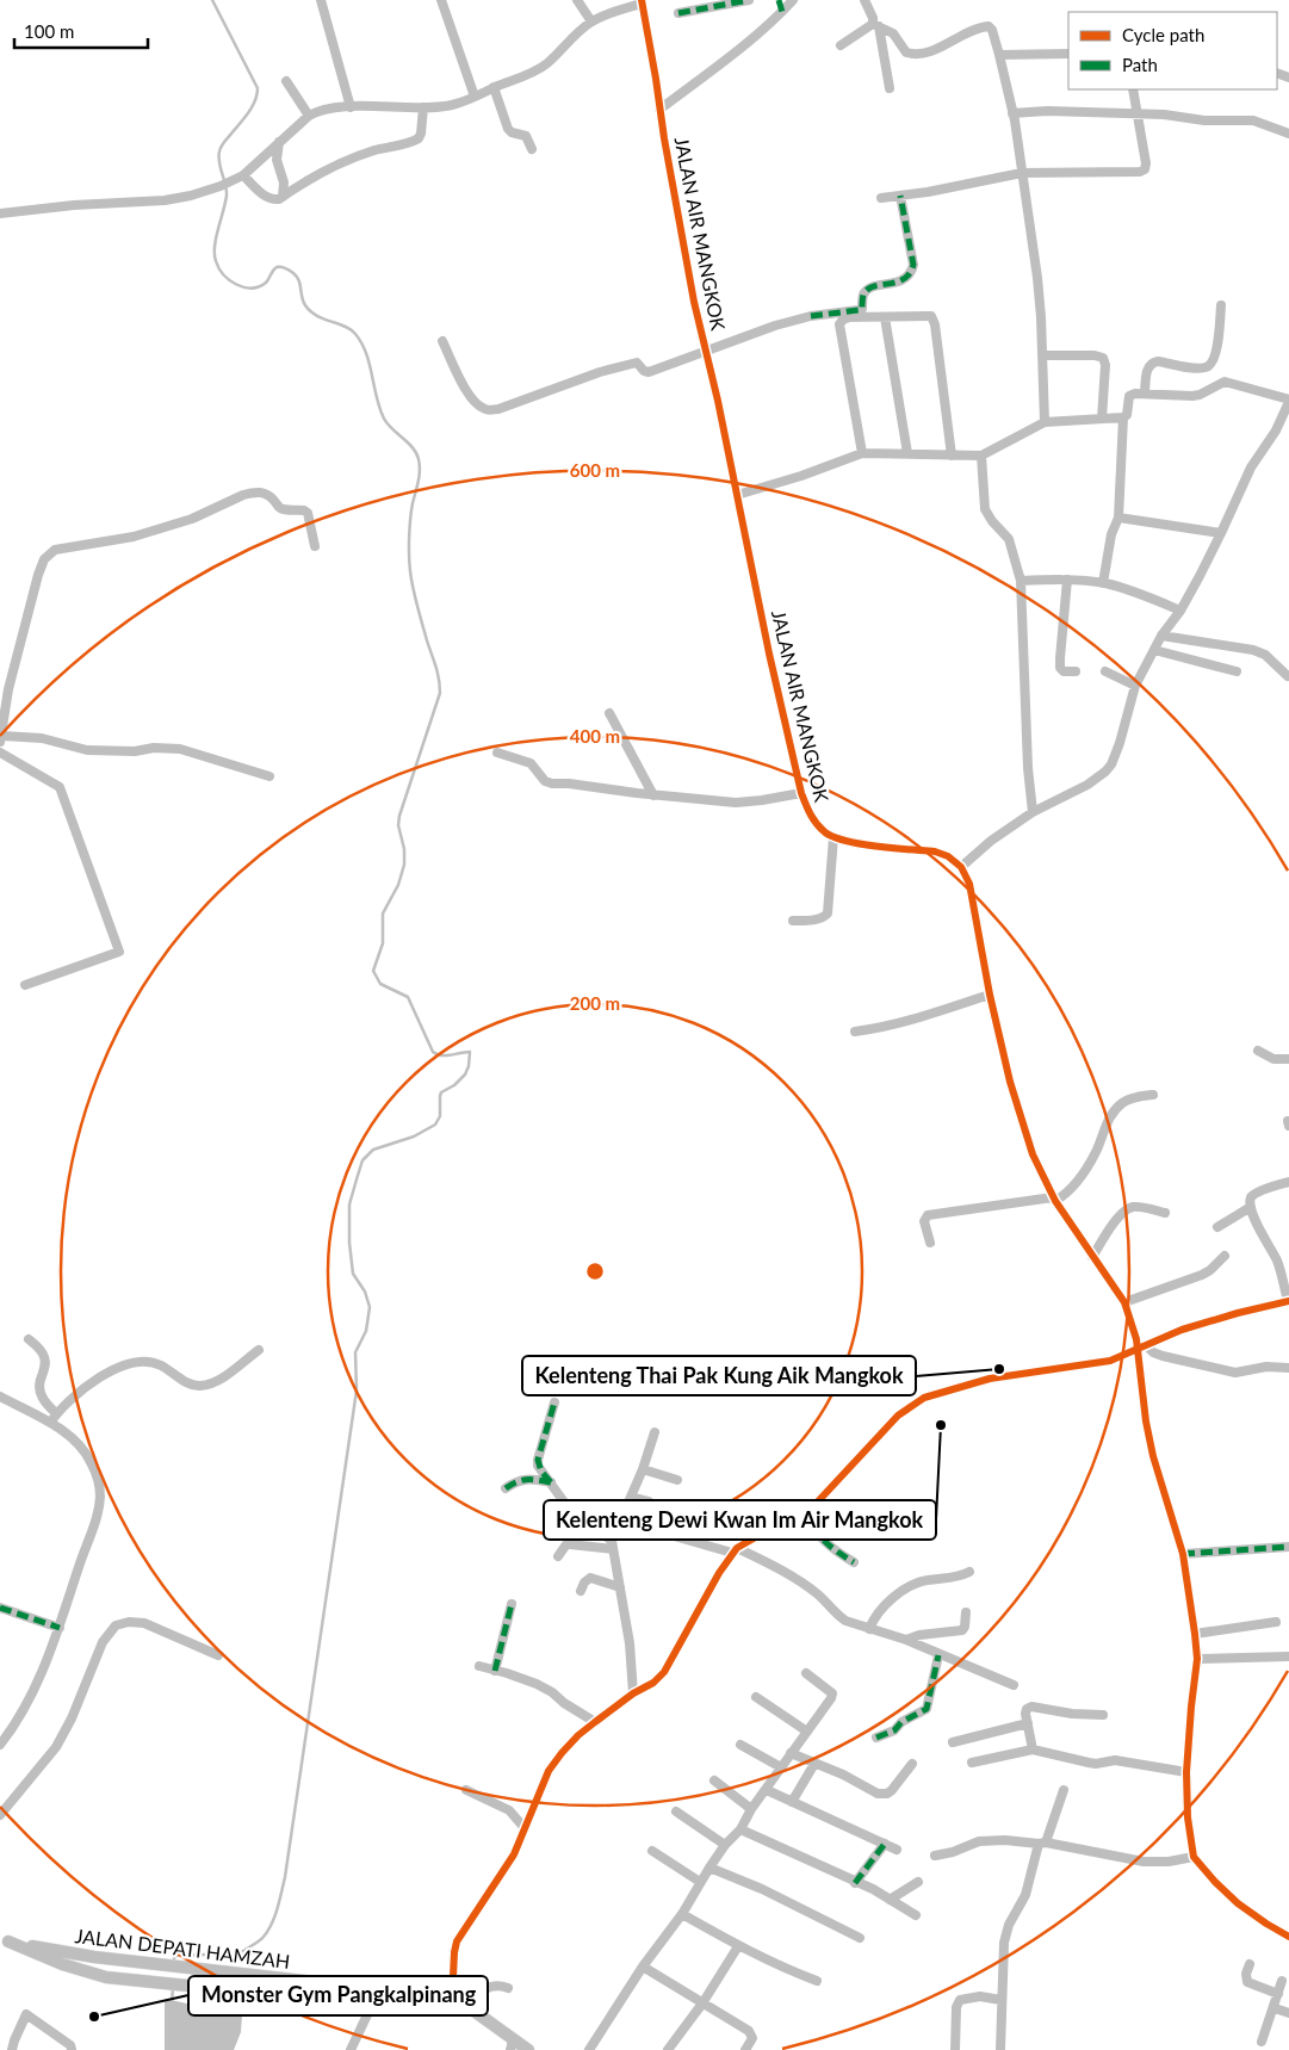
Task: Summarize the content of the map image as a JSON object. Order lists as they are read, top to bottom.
{
  "streets": {
    "main road": ["JALAN DEPATI HAMZAH"],
    "street": ["JALAN AIR MANGKOK"]
  },
  "places": ["Kelenteng Thai Pak Kung Aik Mangkok", "Kelenteng Dewi Kwan Im Air Mangkok", "Monster Gym Pangkalpinang"],
  "legend": ["Cycle path", "Path"],
  "scale_bar": "100 m",
  "rings": ["600 m", "400 m", "200 m"]
}
